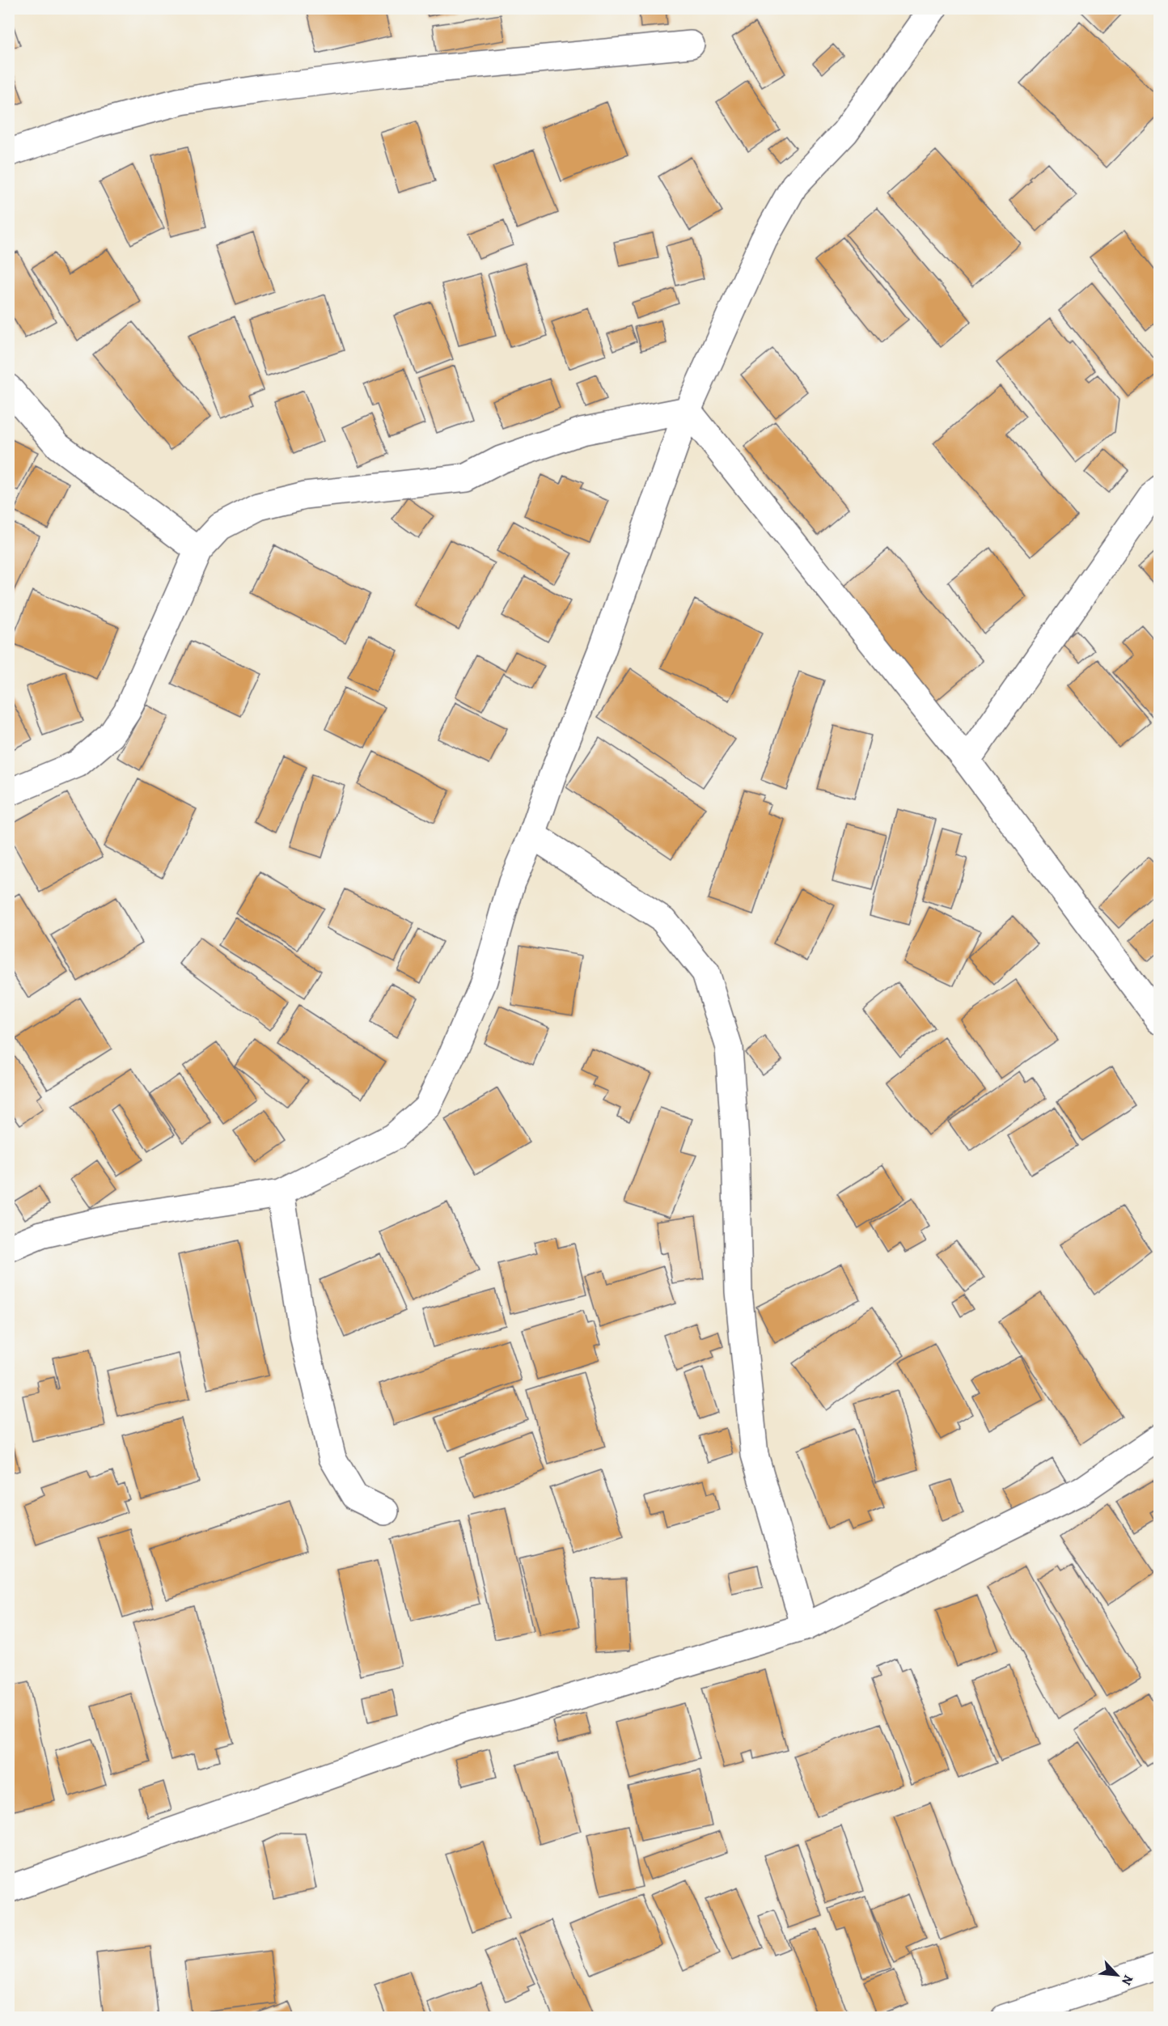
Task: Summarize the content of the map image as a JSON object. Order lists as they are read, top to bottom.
{
  "north": "bottom right"
}
